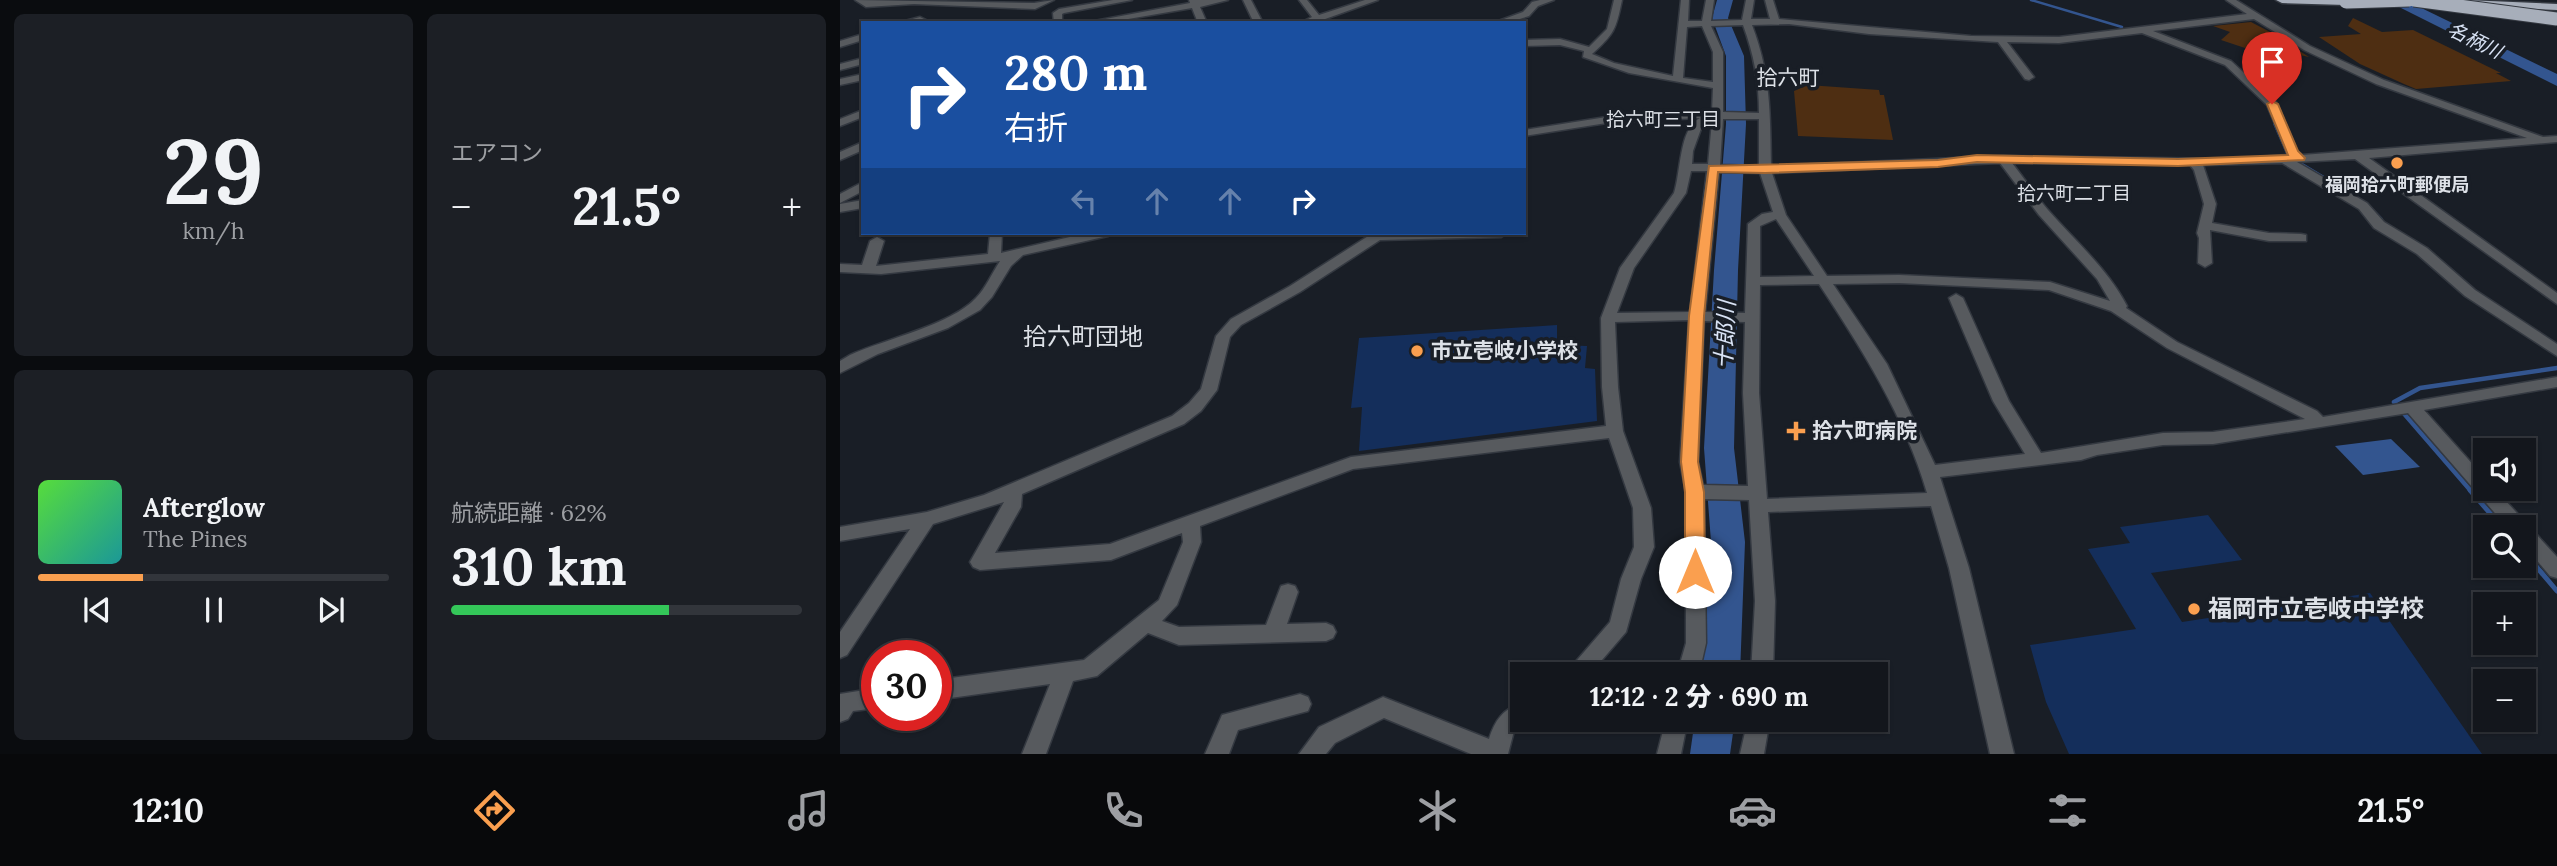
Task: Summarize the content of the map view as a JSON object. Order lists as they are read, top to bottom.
{
  "districts": [
    "拾六町",
    "拾六町三丁目",
    "拾六町二丁目",
    "拾六町団地"
  ],
  "water": ["名柄川", "十郎川"],
  "places": {
    "other": ["福岡拾六町郵便局", "市立壱岐小学校", "福岡市立壱岐中学校"],
    "health": ["拾六町病院"]
  },
  "page": {
    "tile": [
      ["29", "km/h"],
      "エアコン",
      ["航続距離 · 62%", "310 km"]
    ],
    "turn": ["280 m", "右折"],
    "heat": ["−", "21.5°", "+"],
    "map_buttons": ["+", "−"],
    "song": ["Afterglow", "The Pines"],
    "limit": "30",
    "trip": "12:12 · 2 分 · 690 m",
    "tabs": ["12:10", "21.5°"]
  }
}
